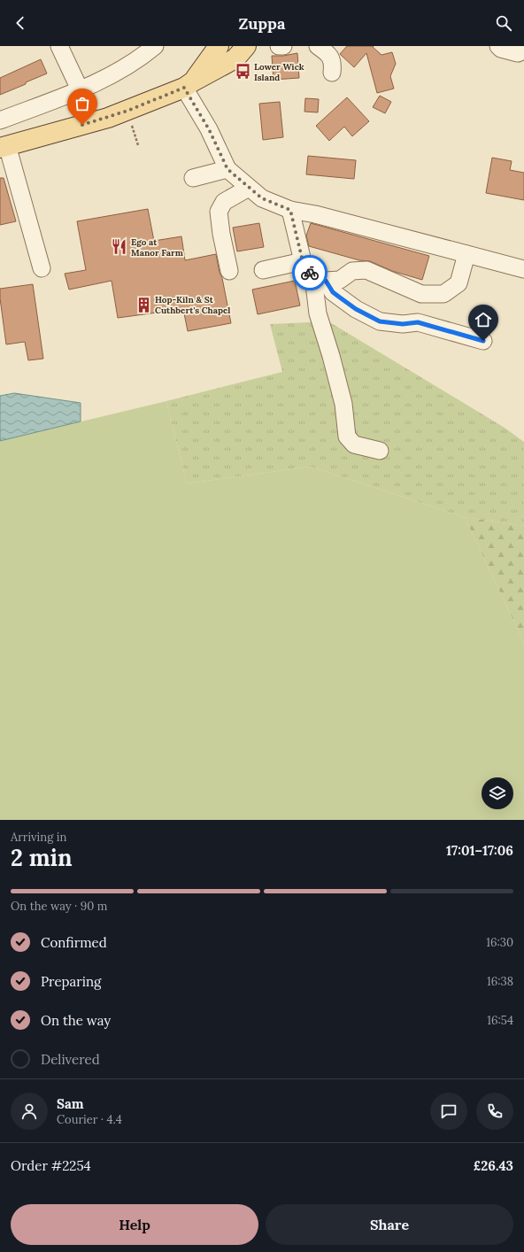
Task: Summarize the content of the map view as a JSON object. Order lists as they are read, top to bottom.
{
  "places": {
    "bus stop": ["Lower Wick Island"],
    "restaurant": ["Ego at Manor Farm"],
    "building": ["Hop-Kiln & St Cuthbert's Chapel"]
  },
  "page": {
    "header": "Zuppa",
    "heading": ["2 min", "Arriving in", "17:01–17:06"],
    "panel": [
      "Sam",
      "Courier · 4.4",
      "Order #2254",
      "£26.43"
    ],
    "bar": "On the way · 90 m",
    "list": [
      ["Confirmed", "16:30"],
      ["Preparing", "16:38"],
      ["On the way", "16:54"],
      "Delivered"
    ],
    "buttons": ["Help", "Share"]
  }
}
